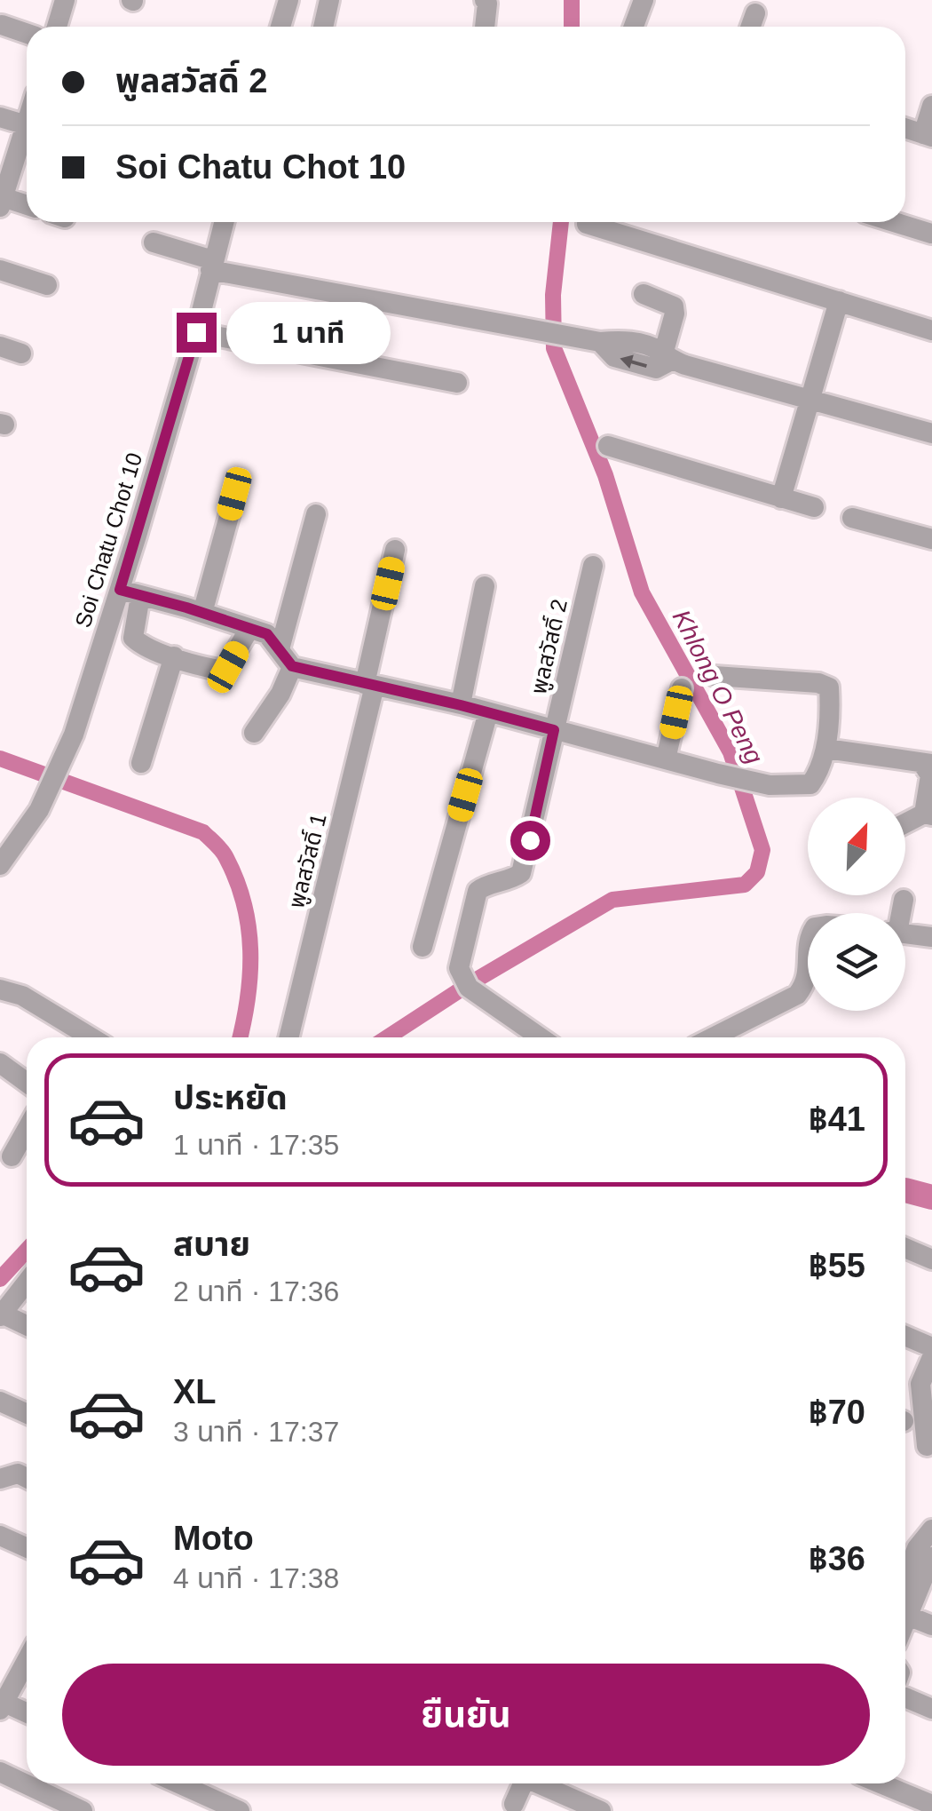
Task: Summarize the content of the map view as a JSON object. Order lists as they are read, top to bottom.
{
  "streets": {
    "street": ["Soi Chatu Chot 10", "พูลสวัสดิ์ 2", "พูลสวัสดิ์ 1"]
  },
  "water": ["Khlong O Peng"],
  "north": "top right",
  "page": {
    "banner": ["พูลสวัสดิ์ 2", "Soi Chatu Chot 10"],
    "bubble": "1 นาที",
    "list": [
      {
        "name": "ประหยัด",
        "note": "1 นาที · 17:35",
        "value": "฿41"
      },
      {
        "name": "สบาย",
        "note": "2 นาที · 17:36",
        "value": "฿55"
      },
      {
        "name": "XL",
        "note": "3 นาที · 17:37",
        "value": "฿70"
      },
      {
        "name": "Moto",
        "note": "4 นาที · 17:38",
        "value": "฿36"
      }
    ],
    "buttons": "ยืนยัน"
  }
}
